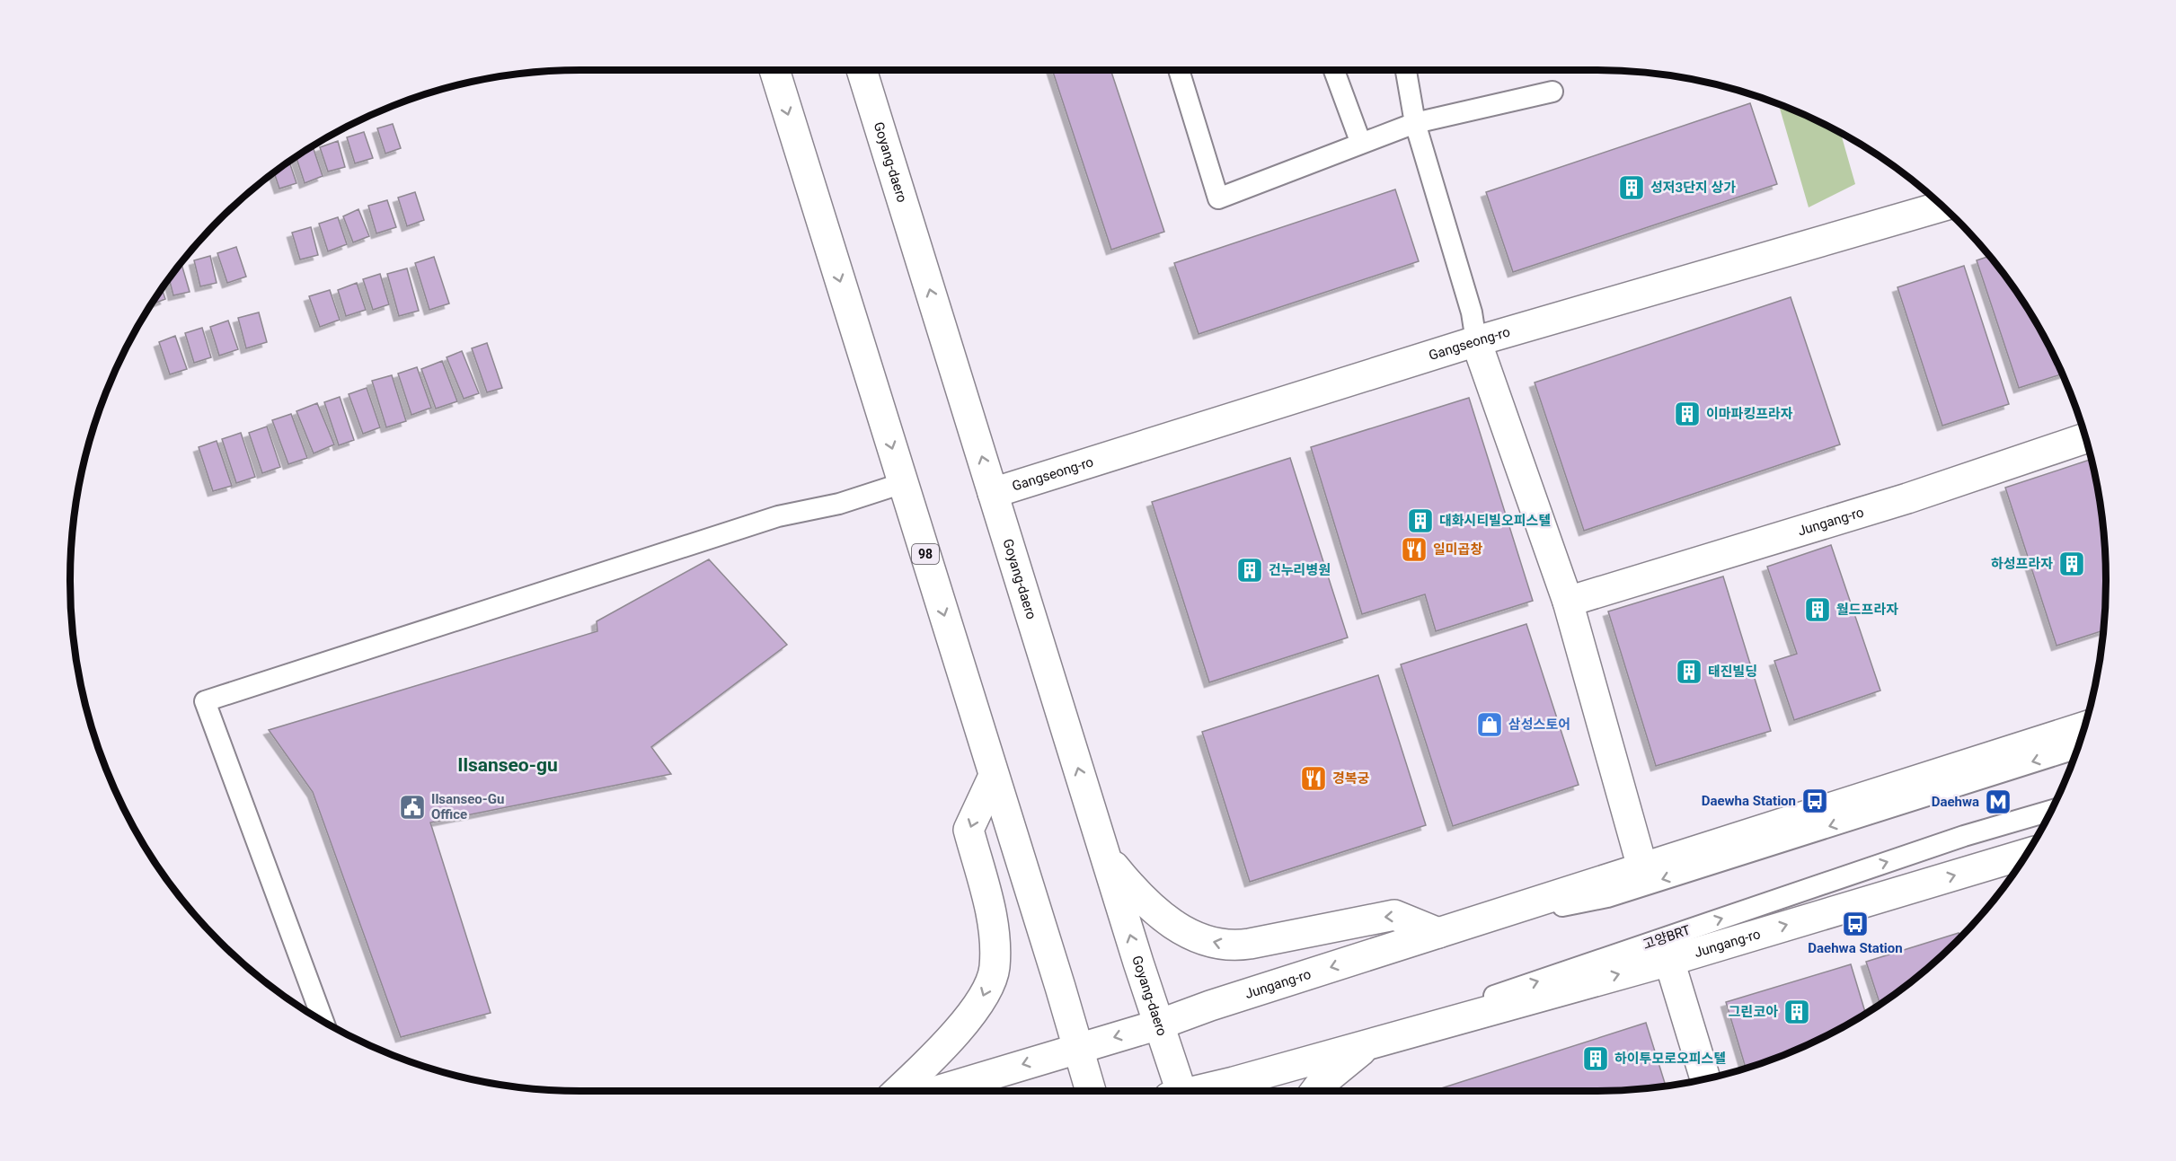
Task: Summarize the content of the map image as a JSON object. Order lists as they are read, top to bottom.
{
  "streets": {
    "main road": [
      "Goyang-daero",
      "Gangseong-ro",
      "Jungang-ro",
      "98"
    ],
    "lane": ["고양BRT"]
  },
  "crossings": [
    ["Goyang-daero", "Gangseong-ro"],
    ["Goyang-daero", "Jungang-ro"],
    ["Jungang-ro", "98"],
    ["Jungang-ro", "고양BRT"]
  ],
  "districts": ["Ilsanseo-gu"],
  "places": {
    "building": [
      "성저3단지 상가",
      "이마파킹프라자",
      "대화시티빌오피스텔",
      "하성프라자",
      "건누리병원",
      "월드프라자",
      "태진빌딩",
      "그린코아",
      "하이투모로오피스텔"
    ],
    "restaurant": ["일미곱창", "경복궁"],
    "shop": ["삼성스토어"],
    "bus stop": ["Daewha Station", "Daehwa Station"],
    "metro station": ["Daehwa"],
    "public building": ["Ilsanseo-Gu Office"]
  }
}
